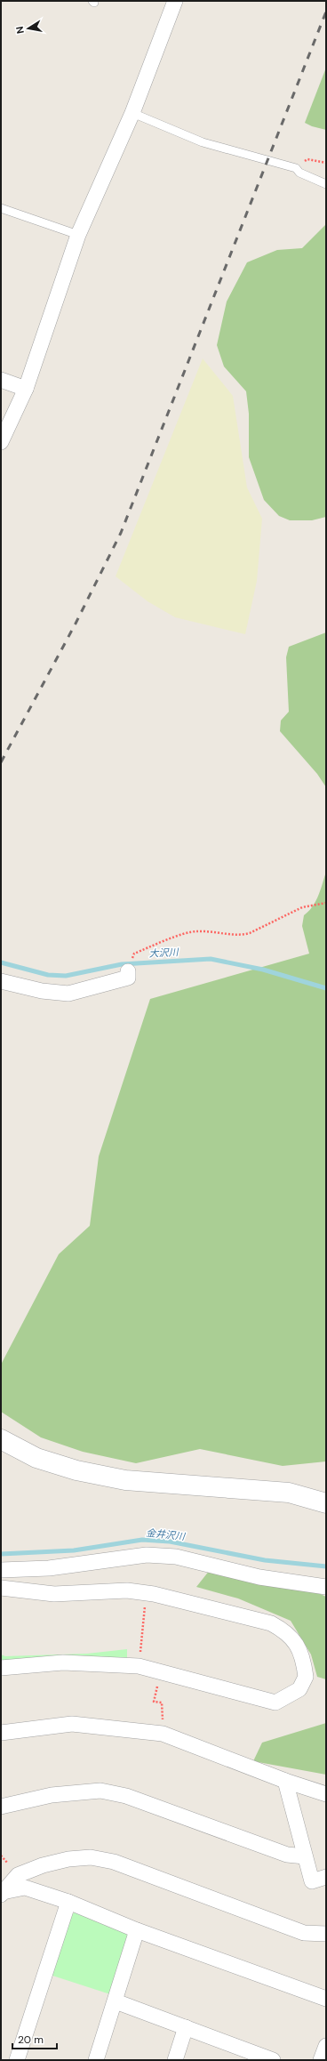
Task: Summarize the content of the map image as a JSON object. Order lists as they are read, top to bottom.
{
  "water": ["大沢川", "金井沢川"],
  "scale_bar": "20 m",
  "north": "left"
}
